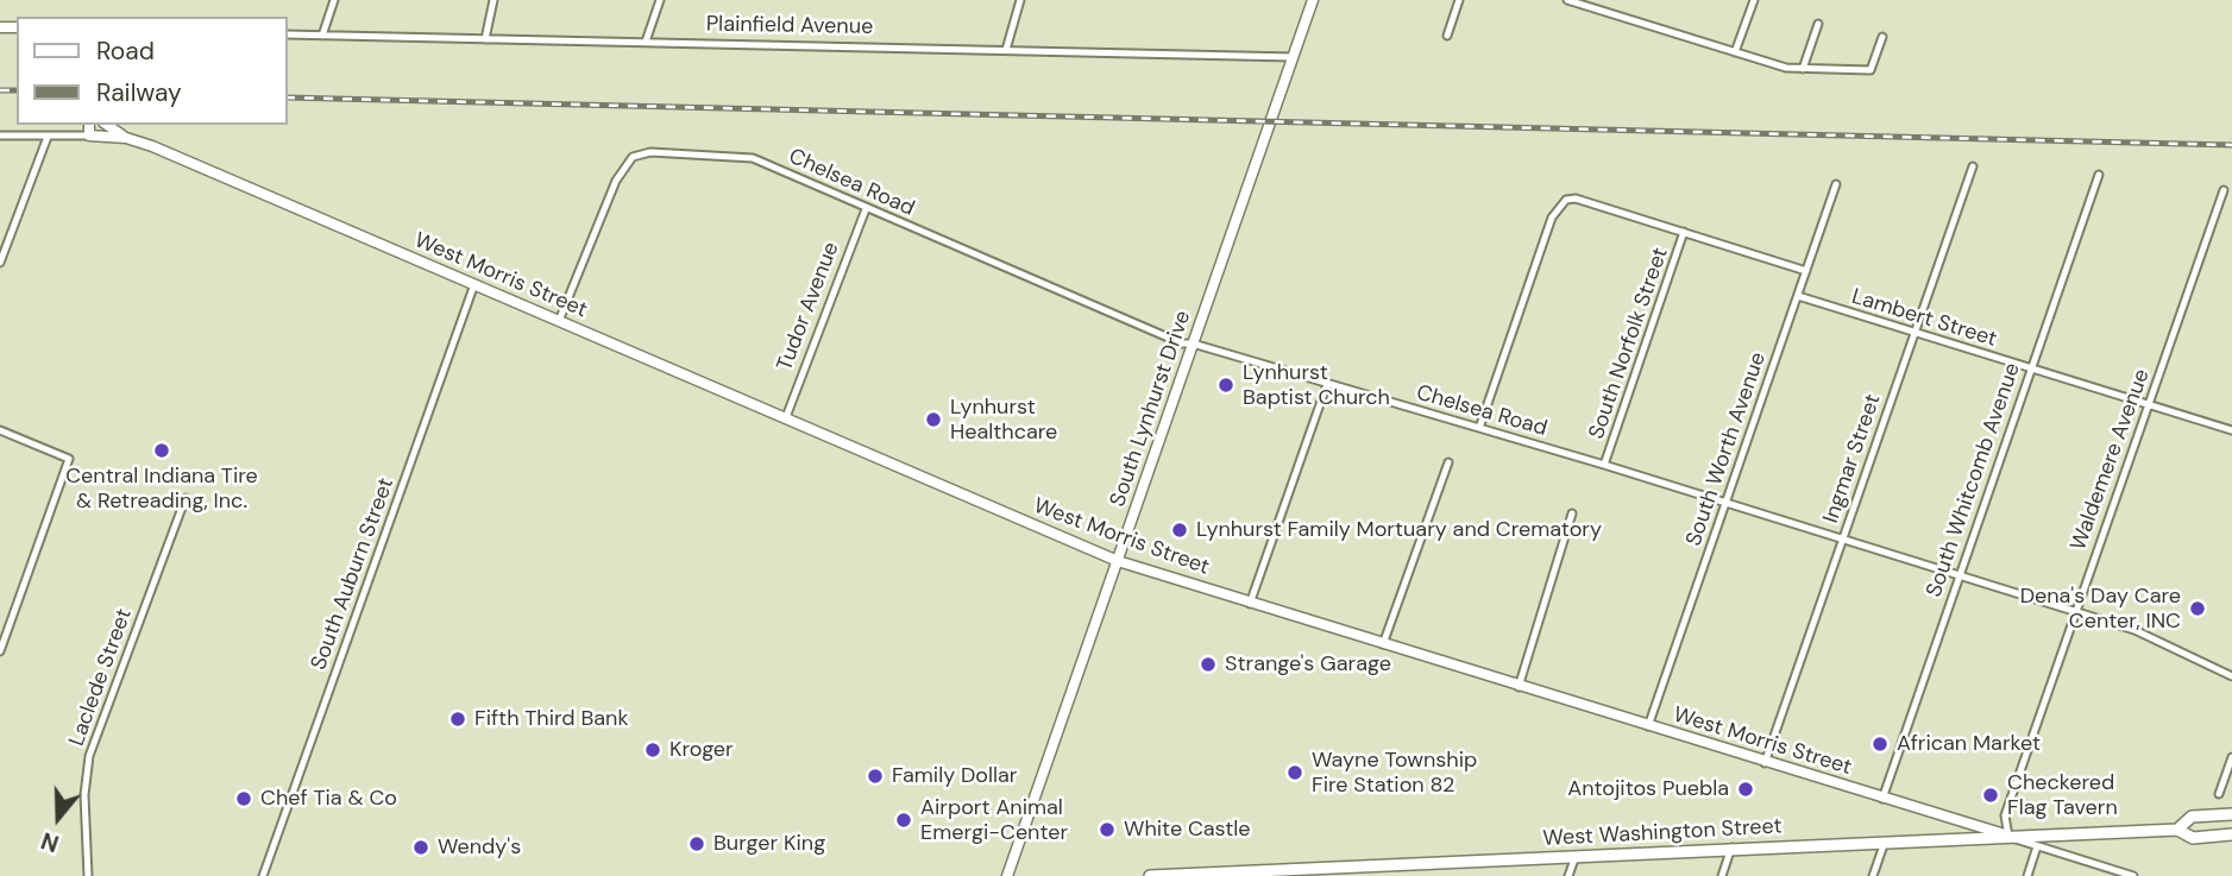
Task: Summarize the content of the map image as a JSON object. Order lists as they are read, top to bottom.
{
  "streets": {
    "main road": ["West Morris Street", "South Lynhurst Drive", "West Washington Street"],
    "street": [
      "Plainfield Avenue",
      "Chelsea Road",
      "Tudor Avenue",
      "Lambert Street",
      "South Norfolk Street",
      "South Worth Avenue",
      "Ingmar Street",
      "Waldemere Avenue",
      "South Whitcomb Avenue",
      "South Auburn Street",
      "Laclede Street"
    ]
  },
  "crossings": [
    ["Plainfield Avenue", "South Lynhurst Drive"],
    ["Chelsea Road", "West Morris Street"],
    ["Chelsea Road", "Tudor Avenue"],
    ["Chelsea Road", "South Norfolk Street"],
    ["Chelsea Road", "South Lynhurst Drive"],
    ["Chelsea Road", "South Worth Avenue"],
    ["Chelsea Road", "Ingmar Street"],
    ["Chelsea Road", "Waldemere Avenue"],
    ["Chelsea Road", "South Whitcomb Avenue"],
    ["West Morris Street", "Tudor Avenue"],
    ["West Morris Street", "South Lynhurst Drive"],
    ["West Morris Street", "South Worth Avenue"],
    ["West Morris Street", "Ingmar Street"],
    ["West Morris Street", "Waldemere Avenue"],
    ["West Morris Street", "South Whitcomb Avenue"],
    ["West Morris Street", "South Auburn Street"],
    ["West Morris Street", "West Washington Street"],
    ["Lambert Street", "South Worth Avenue"],
    ["Lambert Street", "Ingmar Street"],
    ["Lambert Street", "Waldemere Avenue"],
    ["Lambert Street", "South Whitcomb Avenue"],
    ["Waldemere Avenue", "West Washington Street"]
  ],
  "places": [
    "Lynhurst Baptist Church",
    "Lynhurst Healthcare",
    "Central Indiana Tire & Retreading, Inc.",
    "Lynhurst Family Mortuary and Crematory",
    "Dena's Day Care Center, INC",
    "Strange's Garage",
    "Fifth Third Bank",
    "African Market",
    "Kroger",
    "Wayne Township Fire Station 82",
    "Family Dollar",
    "Antojitos Puebla",
    "Checkered Flag Tavern",
    "Chef Tia & Co",
    "Airport Animal Emergi-Center",
    "White Castle",
    "Burger King",
    "Wendy's"
  ],
  "legend": ["Road", "Railway"],
  "north": "bottom"
}
